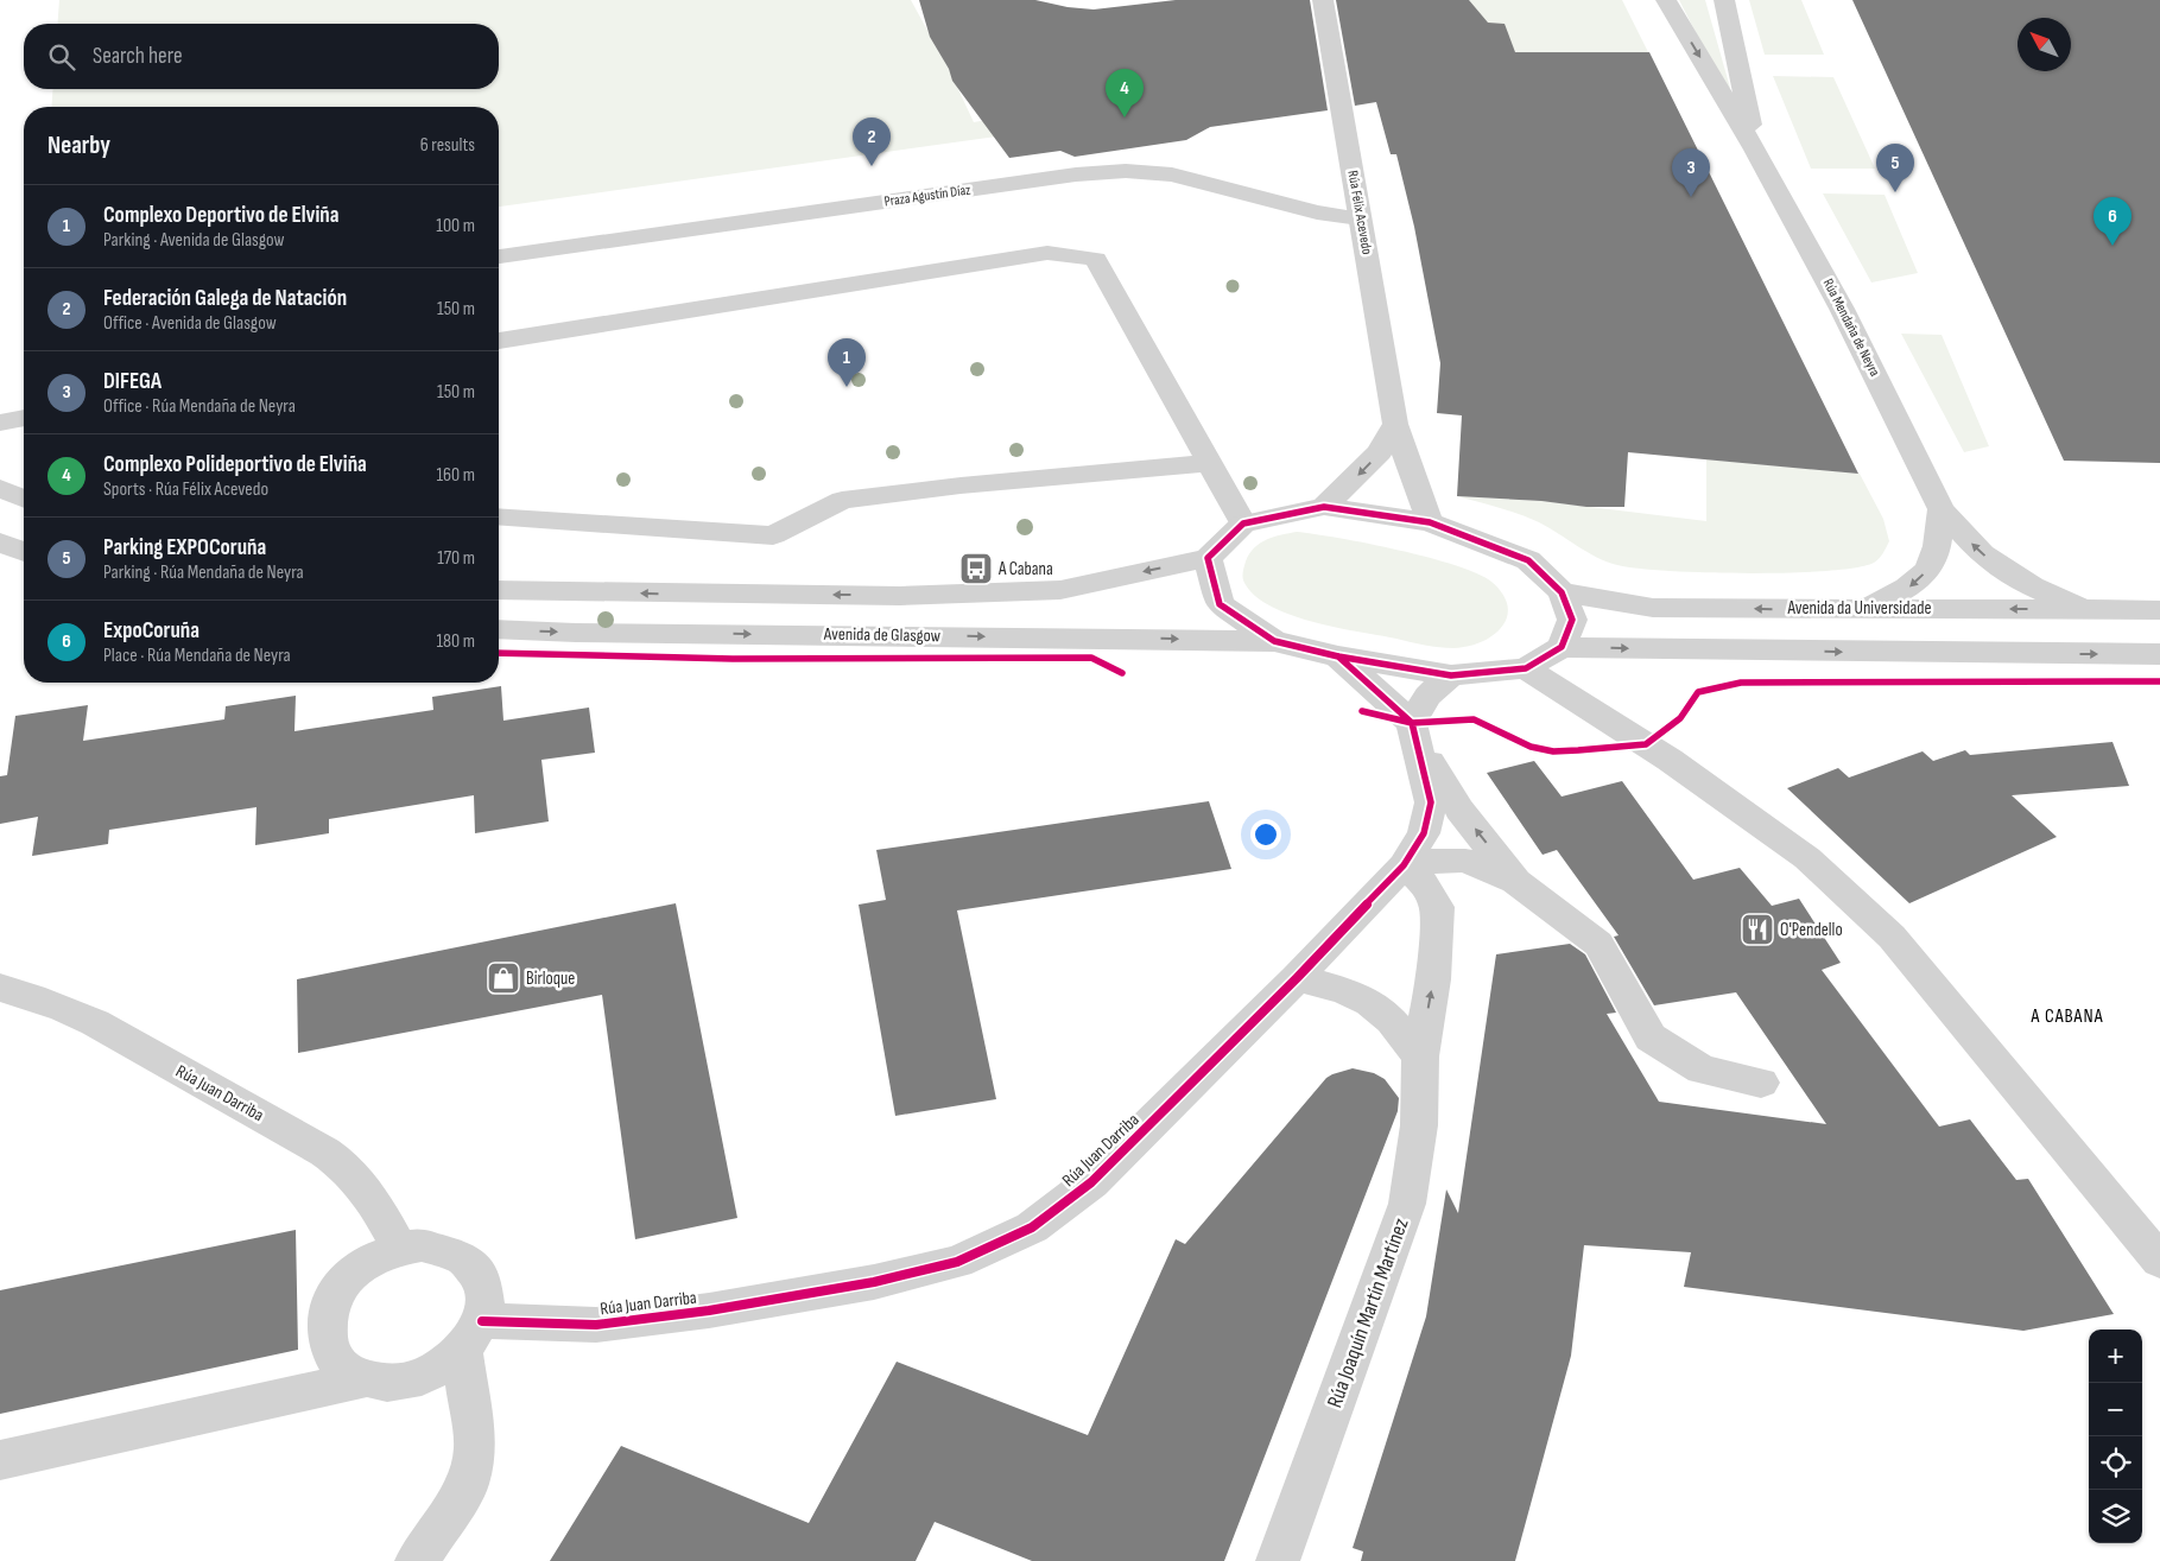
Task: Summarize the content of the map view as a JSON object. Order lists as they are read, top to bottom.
{
  "streets": {
    "street": [
      "Praza Agustín Díaz",
      "Rúa Félix Acevedo",
      "Rúa Mendaña de Neyra",
      "Avenida da Universidade",
      "Avenida de Glasgow",
      "Rúa Juan Darriba",
      "Rúa Joaquín Martín Martínez"
    ]
  },
  "crossings": [
    ["Praza Agustín Díaz", "Rúa Félix Acevedo"],
    ["Rúa Mendaña de Neyra", "Avenida da Universidade"],
    ["Rúa Juan Darriba", "Rúa Joaquín Martín Martínez"]
  ],
  "districts": ["A CABANA"],
  "places": {
    "bus stop": ["A Cabana"],
    "restaurant": ["O'Pendello"],
    "shop": ["Birloque"]
  },
  "north": "top left",
  "page": {
    "search": "Search here",
    "pins": [
      "4",
      "2",
      "5",
      "3",
      "6",
      "1"
    ],
    "heading": ["Nearby", "6 results"],
    "list": [
      {
        "mark": "1",
        "name": "Complexo Deportivo de Elviña",
        "note": "Parking · Avenida de Glasgow",
        "value": "100 m"
      },
      {
        "mark": "2",
        "name": "Federación Galega de Natación",
        "note": "Office · Avenida de Glasgow",
        "value": "150 m"
      },
      {
        "mark": "3",
        "name": "DIFEGA",
        "note": "Office · Rúa Mendaña de Neyra",
        "value": "150 m"
      },
      {
        "mark": "4",
        "name": "Complexo Polideportivo de Elviña",
        "note": "Sports · Rúa Félix Acevedo",
        "value": "160 m"
      },
      {
        "mark": "5",
        "name": "Parking EXPOCoruña",
        "note": "Parking · Rúa Mendaña de Neyra",
        "value": "170 m"
      },
      {
        "mark": "6",
        "name": "ExpoCoruña",
        "note": "Place · Rúa Mendaña de Neyra",
        "value": "180 m"
      }
    ],
    "map_buttons": ["+", "−"]
  }
}
